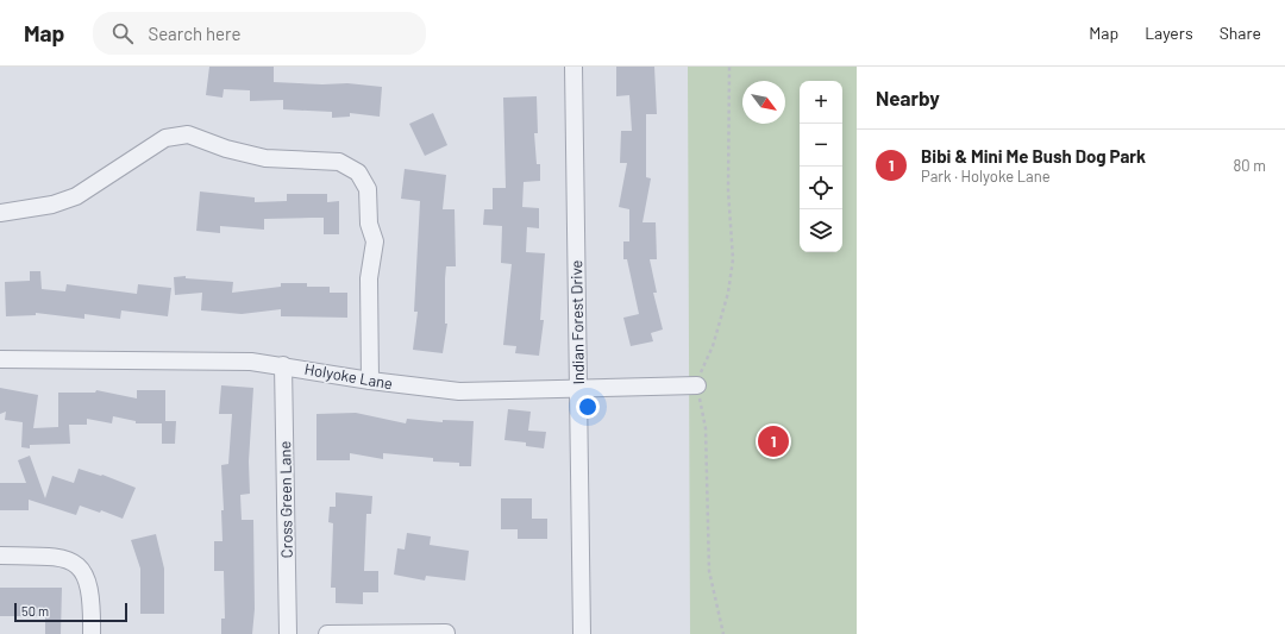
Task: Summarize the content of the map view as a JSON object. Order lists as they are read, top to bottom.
{
  "streets": {
    "street": ["Indian Forest Drive", "Holyoke Lane", "Cross Green Lane"]
  },
  "crossings": [
    ["Indian Forest Drive", "Holyoke Lane"],
    ["Holyoke Lane", "Cross Green Lane"]
  ],
  "scale_bar": "50 m",
  "north": "bottom right",
  "page": {
    "header": "Map",
    "search": "Search here",
    "nav": ["Map", "Layers", "Share"],
    "heading": "Nearby",
    "map_buttons": ["+", "−"],
    "list": [
      {
        "mark": "1",
        "name": "Bibi & Mini Me Bush Dog Park",
        "note": "Park · Holyoke Lane",
        "value": "80 m"
      }
    ],
    "pins": "1",
    "scale": "50 m"
  }
}
